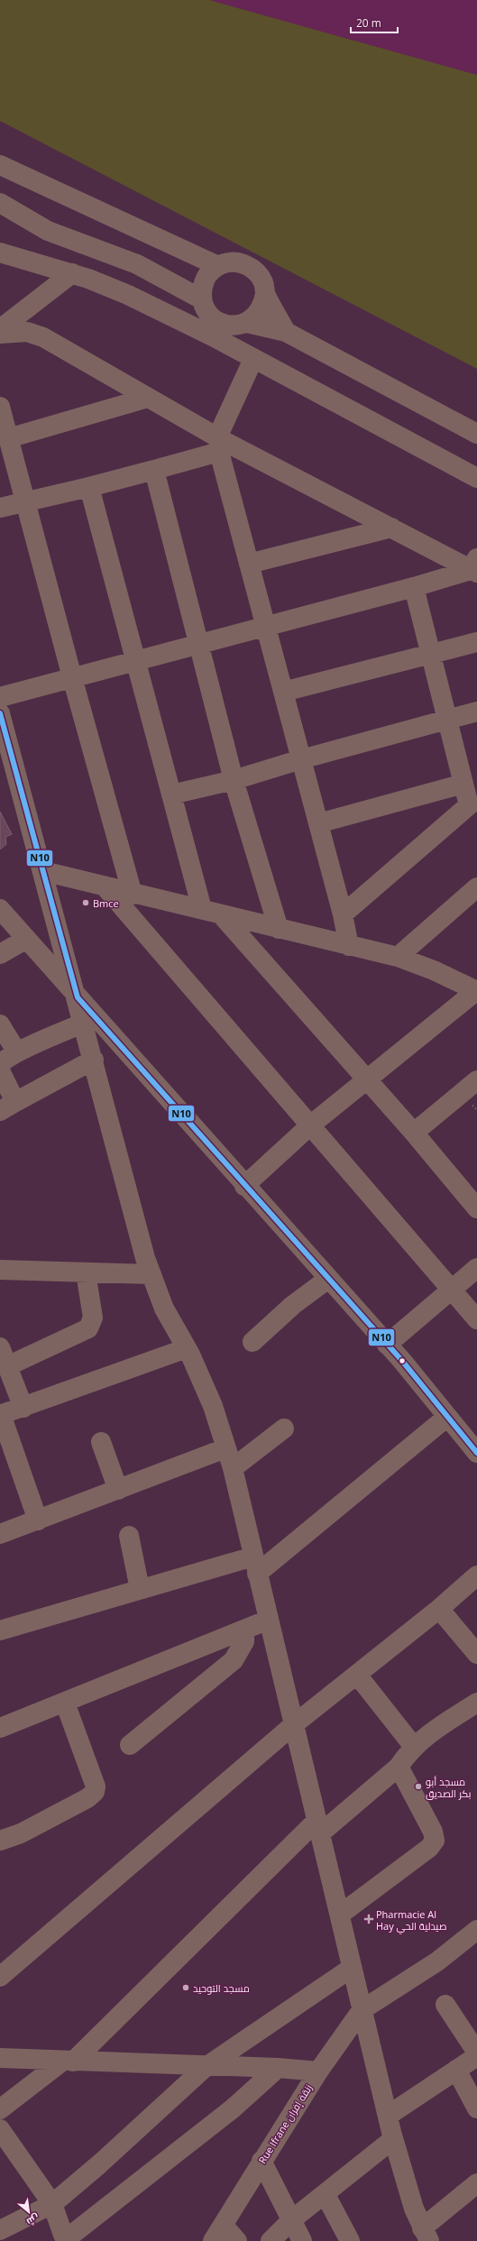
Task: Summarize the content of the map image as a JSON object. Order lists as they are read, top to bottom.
{
  "streets": {
    "street": ["Rue Ifrane زنقة إفران"]
  },
  "places": {
    "other": ["Bmce", "مسجد أبو بكر الصديق", "مسجد التوحيد"],
    "health": ["Pharmacie Al Hay صيدلية الحي"]
  },
  "lines": ["transit line N10"],
  "scale_bar": "20 m",
  "north": "bottom right"
}
